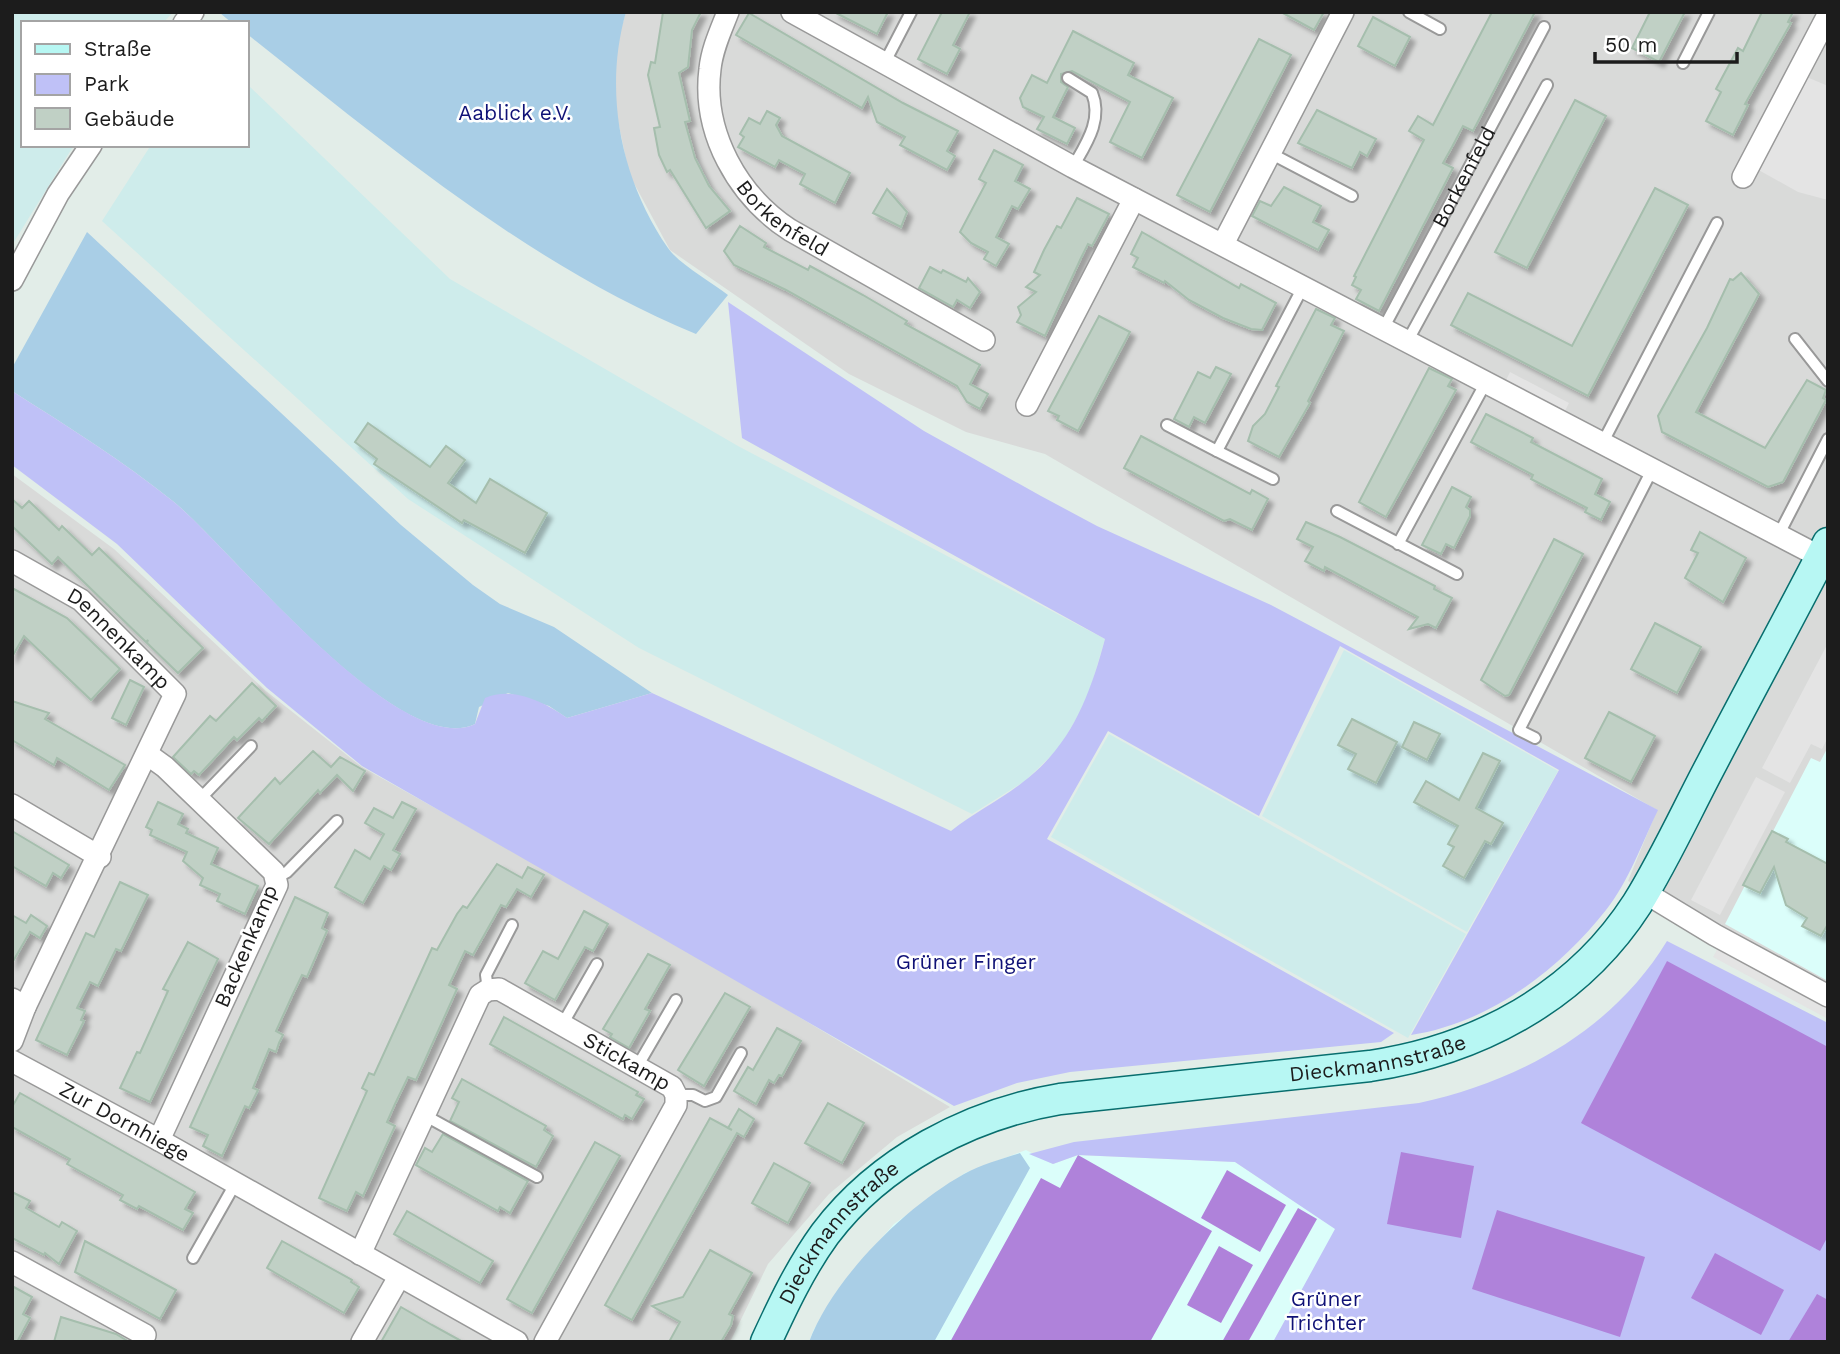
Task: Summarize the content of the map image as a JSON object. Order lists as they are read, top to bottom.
{
  "streets": {
    "street": [
      "Borkenfeld",
      "Dennenkamp",
      "Backenkamp",
      "Dieckmannstraße",
      "Stickamp",
      "Zur Dornhiege"
    ]
  },
  "crossings": [
    ["Dennenkamp", "Backenkamp"],
    ["Backenkamp", "Zur Dornhiege"]
  ],
  "parks": ["Aablick e.V.", "Grüner Finger", "Grüner Trichter"],
  "legend": ["Straße", "Park", "Gebäude"],
  "scale_bar": "50 m"
}
